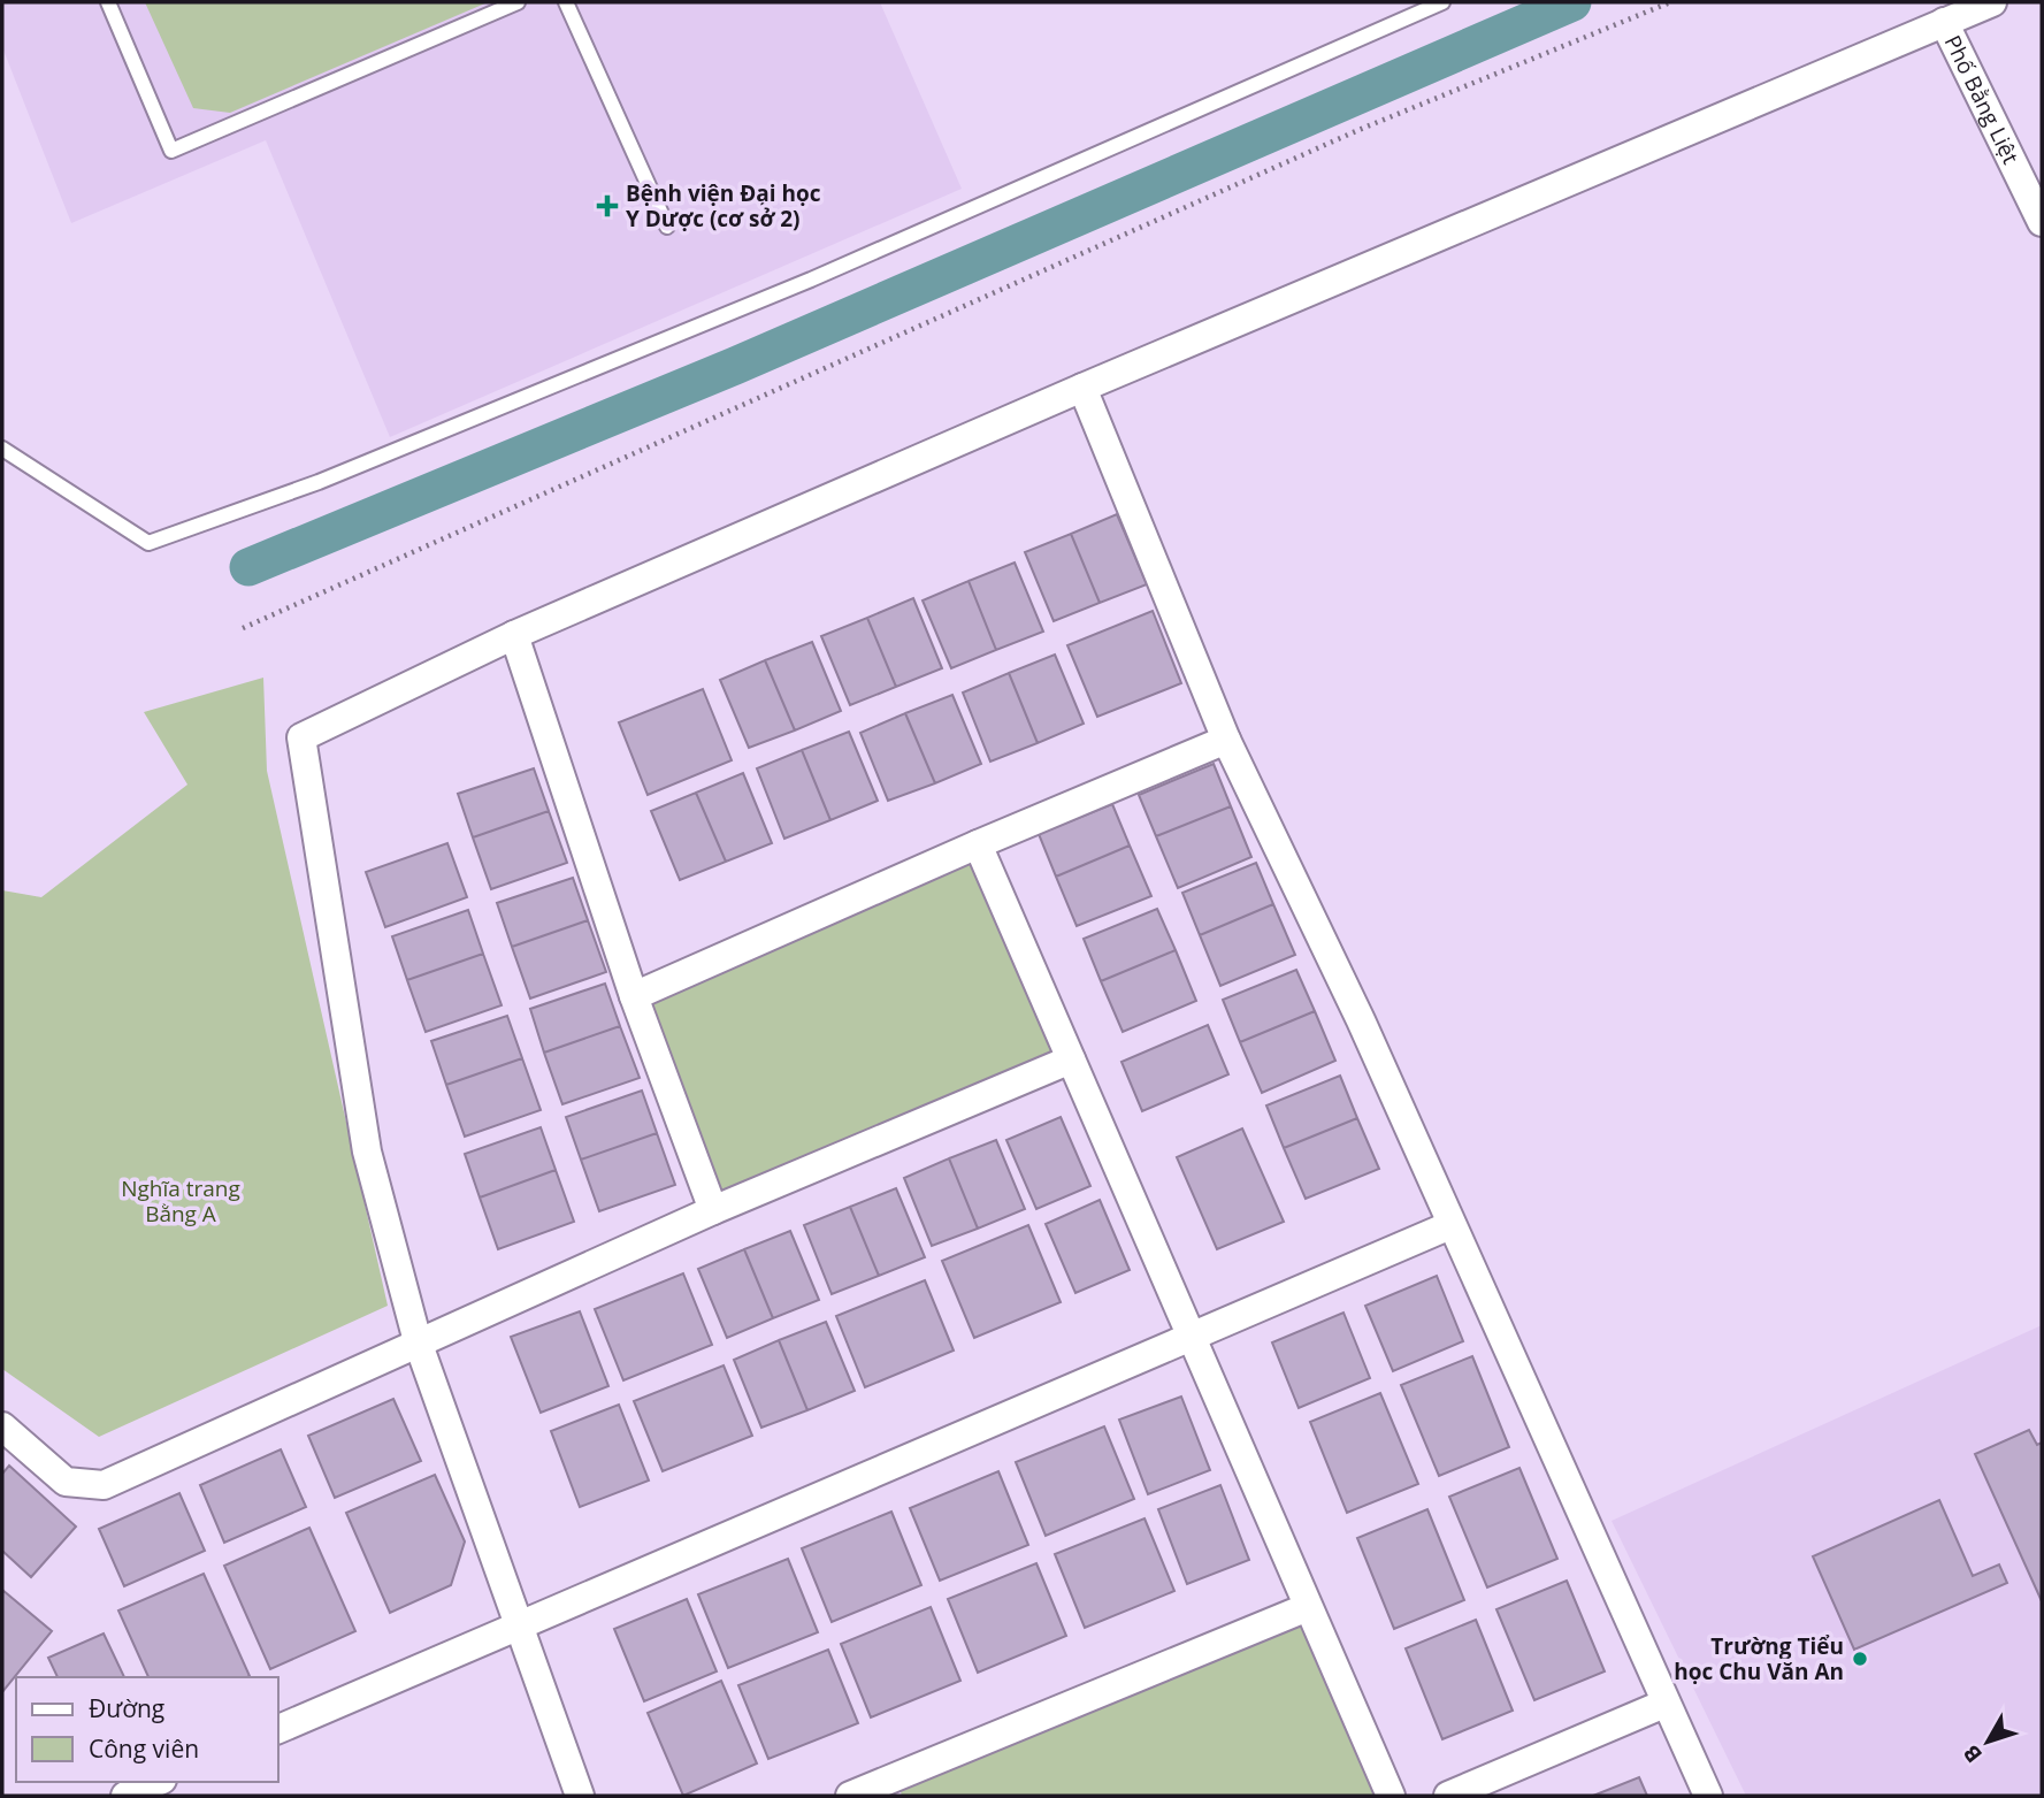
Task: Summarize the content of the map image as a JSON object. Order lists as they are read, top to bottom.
{
  "streets": {
    "street": ["Phố Bằng Liệt"]
  },
  "parks": ["Nghĩa trang Bằng A"],
  "places": {
    "health": ["Bệnh viện Đại học Y Dược (cơ sở 2)"],
    "other": ["Trường Tiểu học Chu Văn An"]
  },
  "legend": ["Đường", "Công viên"],
  "north": "bottom left"
}
